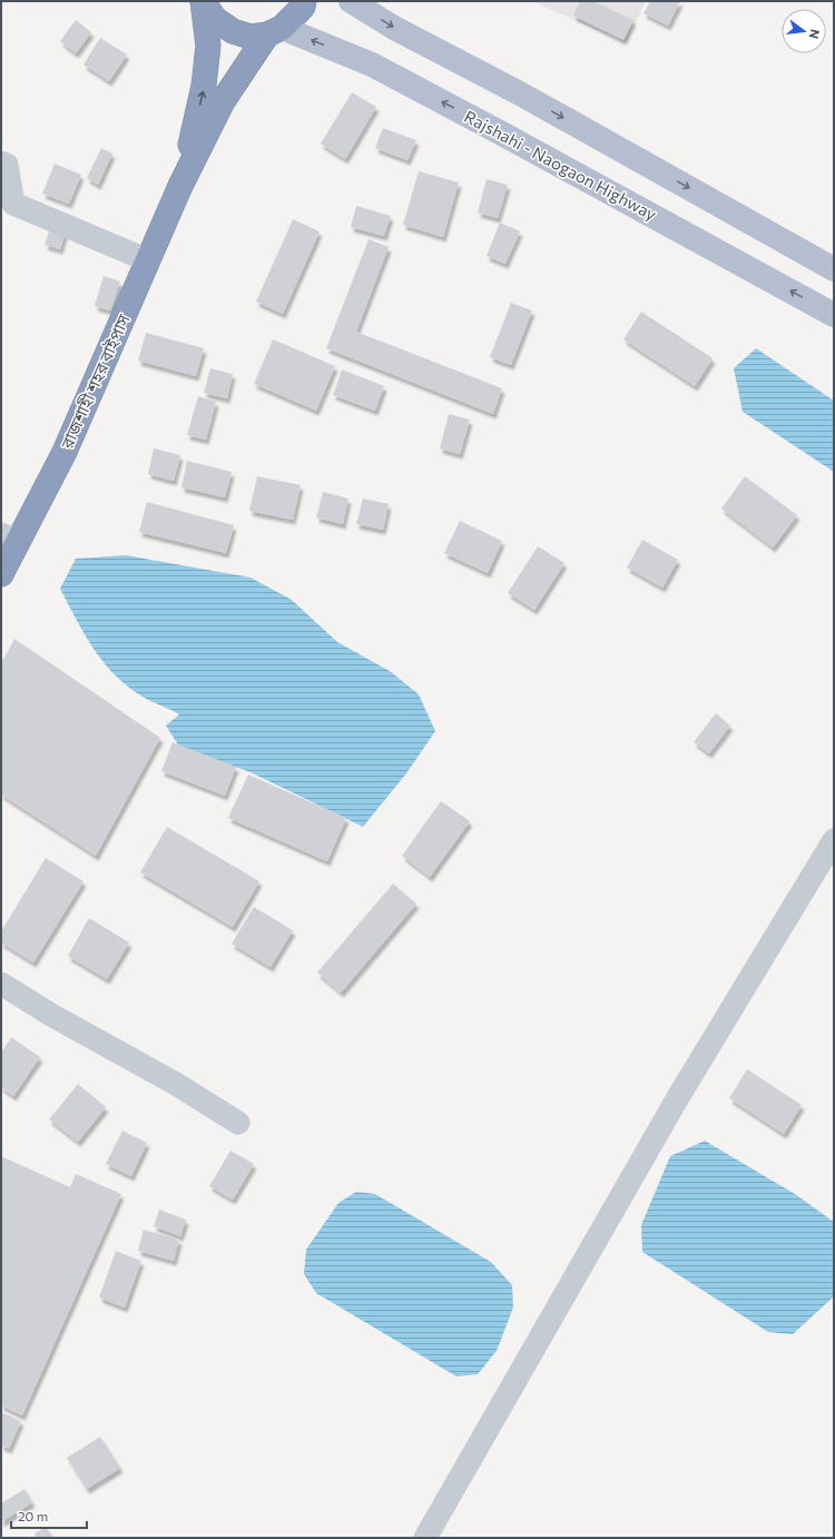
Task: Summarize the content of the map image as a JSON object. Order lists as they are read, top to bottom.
{
  "streets": {
    "highway": ["রাজশাহী শহর বাইপাস"],
    "main road": ["Rajshahi - Naogaon Highway"]
  },
  "scale_bar": "20 m",
  "north": "right"
}
